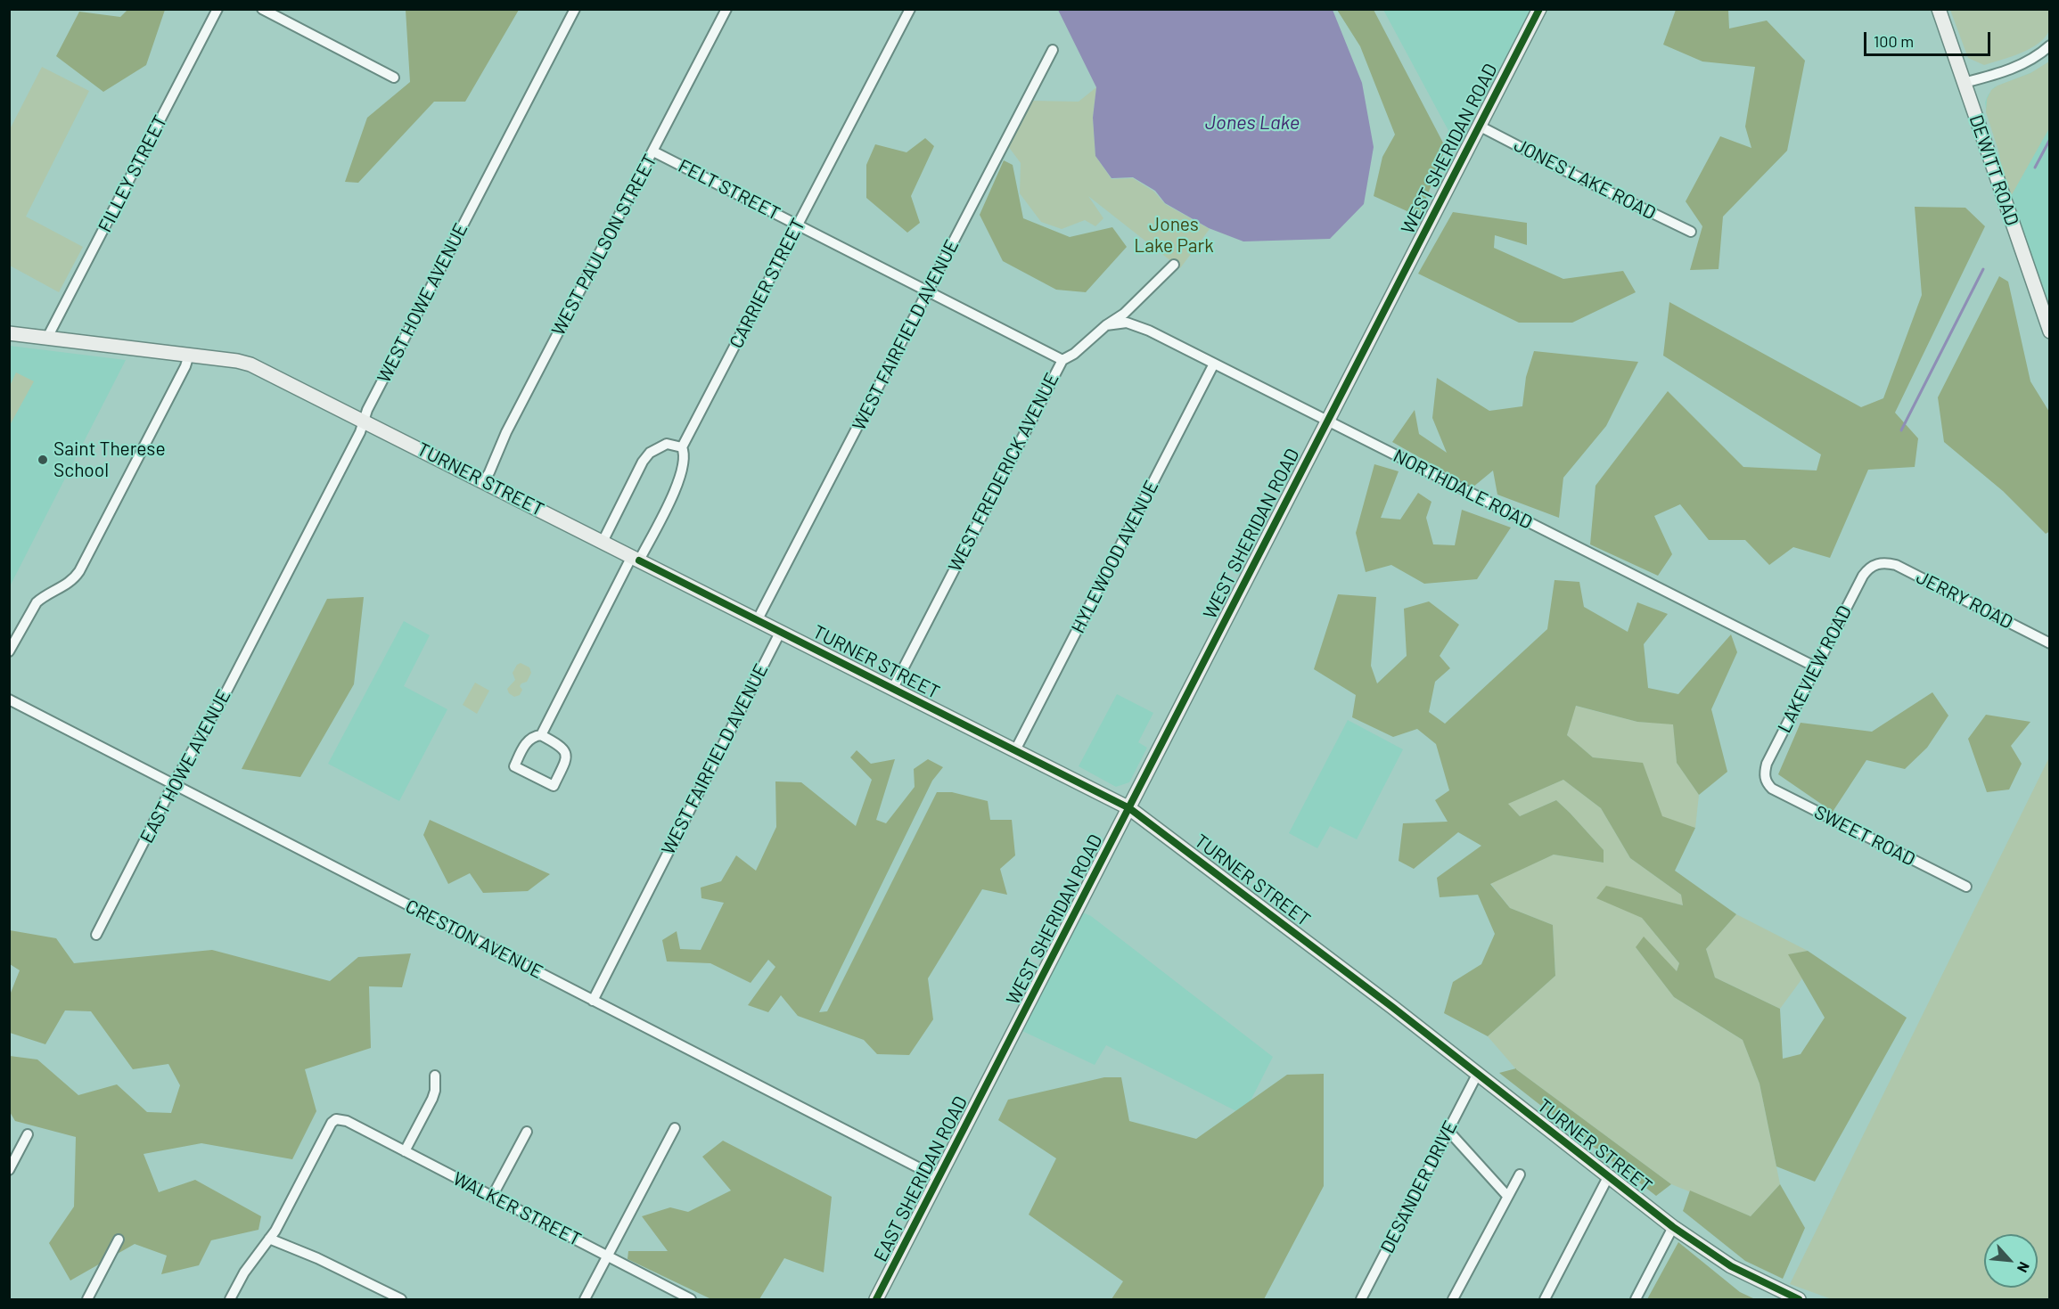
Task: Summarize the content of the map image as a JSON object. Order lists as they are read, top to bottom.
{
  "streets": {
    "street": [
      "WEST SHERIDAN ROAD",
      "DEWITT ROAD",
      "FILLEY STREET",
      "JONES LAKE ROAD",
      "FELT STREET",
      "WEST PAULSON STREET",
      "CARRIER STREET",
      "WEST HOWE AVENUE",
      "WEST FAIRFIELD AVENUE",
      "WEST FREDERICK AVENUE",
      "TURNER STREET",
      "NORTHDALE ROAD",
      "HYLEWOOD AVENUE",
      "JERRY ROAD",
      "LAKEVIEW ROAD",
      "EAST HOWE AVENUE",
      "SWEET ROAD",
      "CRESTON AVENUE",
      "EAST SHERIDAN ROAD",
      "DESANDER DRIVE",
      "WALKER STREET"
    ]
  },
  "crossings": [
    ["WEST SHERIDAN ROAD", "JONES LAKE ROAD"],
    ["WEST SHERIDAN ROAD", "TURNER STREET"],
    ["WEST SHERIDAN ROAD", "NORTHDALE ROAD"],
    ["WEST SHERIDAN ROAD", "EAST SHERIDAN ROAD"],
    ["FILLEY STREET", "TURNER STREET"],
    ["FELT STREET", "WEST PAULSON STREET"],
    ["FELT STREET", "CARRIER STREET"],
    ["FELT STREET", "WEST FAIRFIELD AVENUE"],
    ["FELT STREET", "WEST FREDERICK AVENUE"],
    ["WEST PAULSON STREET", "TURNER STREET"],
    ["CARRIER STREET", "TURNER STREET"],
    ["WEST HOWE AVENUE", "TURNER STREET"],
    ["WEST HOWE AVENUE", "EAST HOWE AVENUE"],
    ["WEST FAIRFIELD AVENUE", "TURNER STREET"],
    ["WEST FAIRFIELD AVENUE", "CRESTON AVENUE"],
    ["WEST FREDERICK AVENUE", "TURNER STREET"],
    ["WEST FREDERICK AVENUE", "NORTHDALE ROAD"],
    ["TURNER STREET", "HYLEWOOD AVENUE"],
    ["TURNER STREET", "DESANDER DRIVE"],
    ["NORTHDALE ROAD", "HYLEWOOD AVENUE"],
    ["NORTHDALE ROAD", "LAKEVIEW ROAD"],
    ["JERRY ROAD", "LAKEVIEW ROAD"],
    ["LAKEVIEW ROAD", "SWEET ROAD"],
    ["EAST HOWE AVENUE", "CRESTON AVENUE"],
    ["CRESTON AVENUE", "EAST SHERIDAN ROAD"]
  ],
  "water": ["Jones Lake"],
  "parks": ["Jones Lake Park"],
  "places": ["Saint Therese School"],
  "scale_bar": "100 m",
  "north": "bottom right"
}
